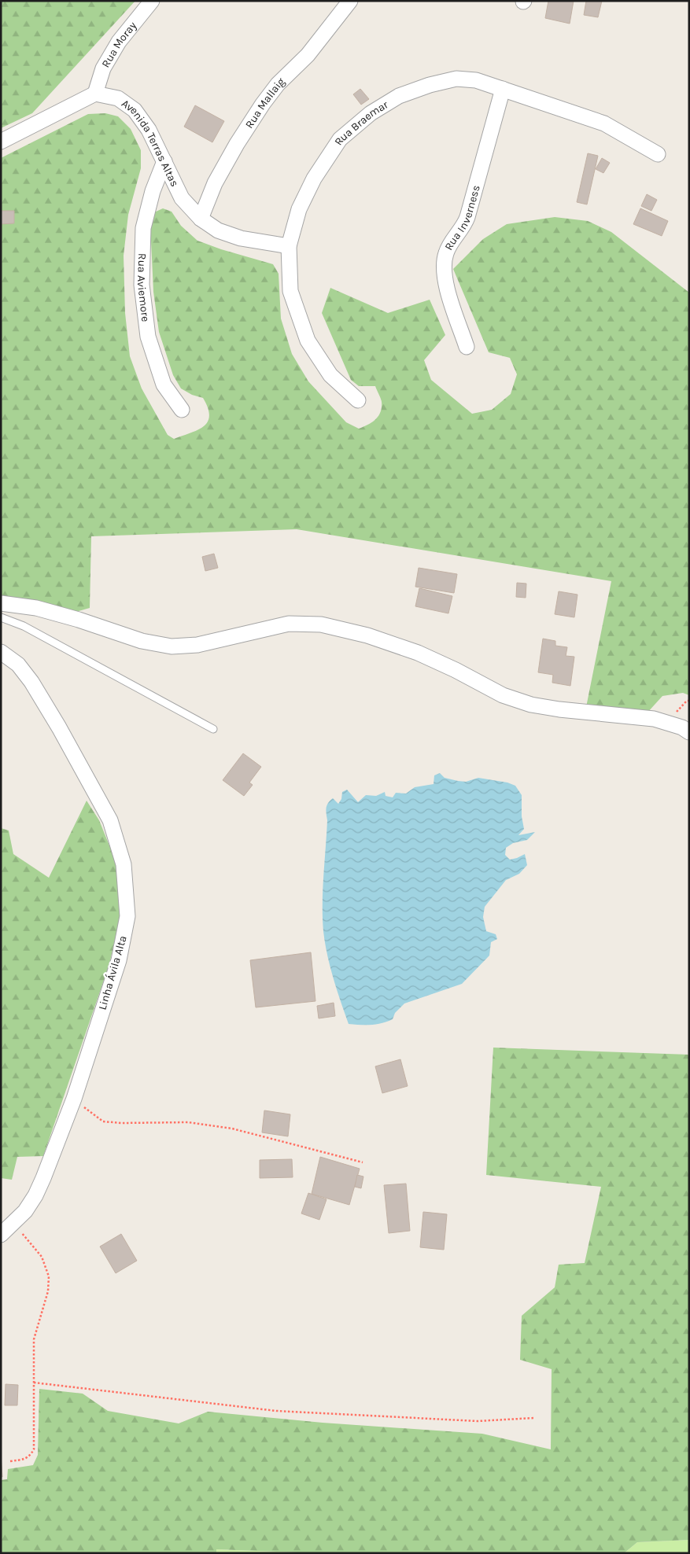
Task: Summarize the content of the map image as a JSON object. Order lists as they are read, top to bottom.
{
  "streets": {
    "street": [
      "Rua Moray",
      "Rua Mallaig",
      "Rua Braemar",
      "Avenida Terras Altas",
      "Rua Inverness",
      "Rua Aviemore",
      "Linha Ávila Alta"
    ]
  },
  "crossings": [
    ["Rua Moray", "Avenida Terras Altas"],
    ["Rua Mallaig", "Avenida Terras Altas"],
    ["Rua Braemar", "Avenida Terras Altas"],
    ["Rua Braemar", "Rua Inverness"],
    ["Avenida Terras Altas", "Rua Aviemore"]
  ]
}
